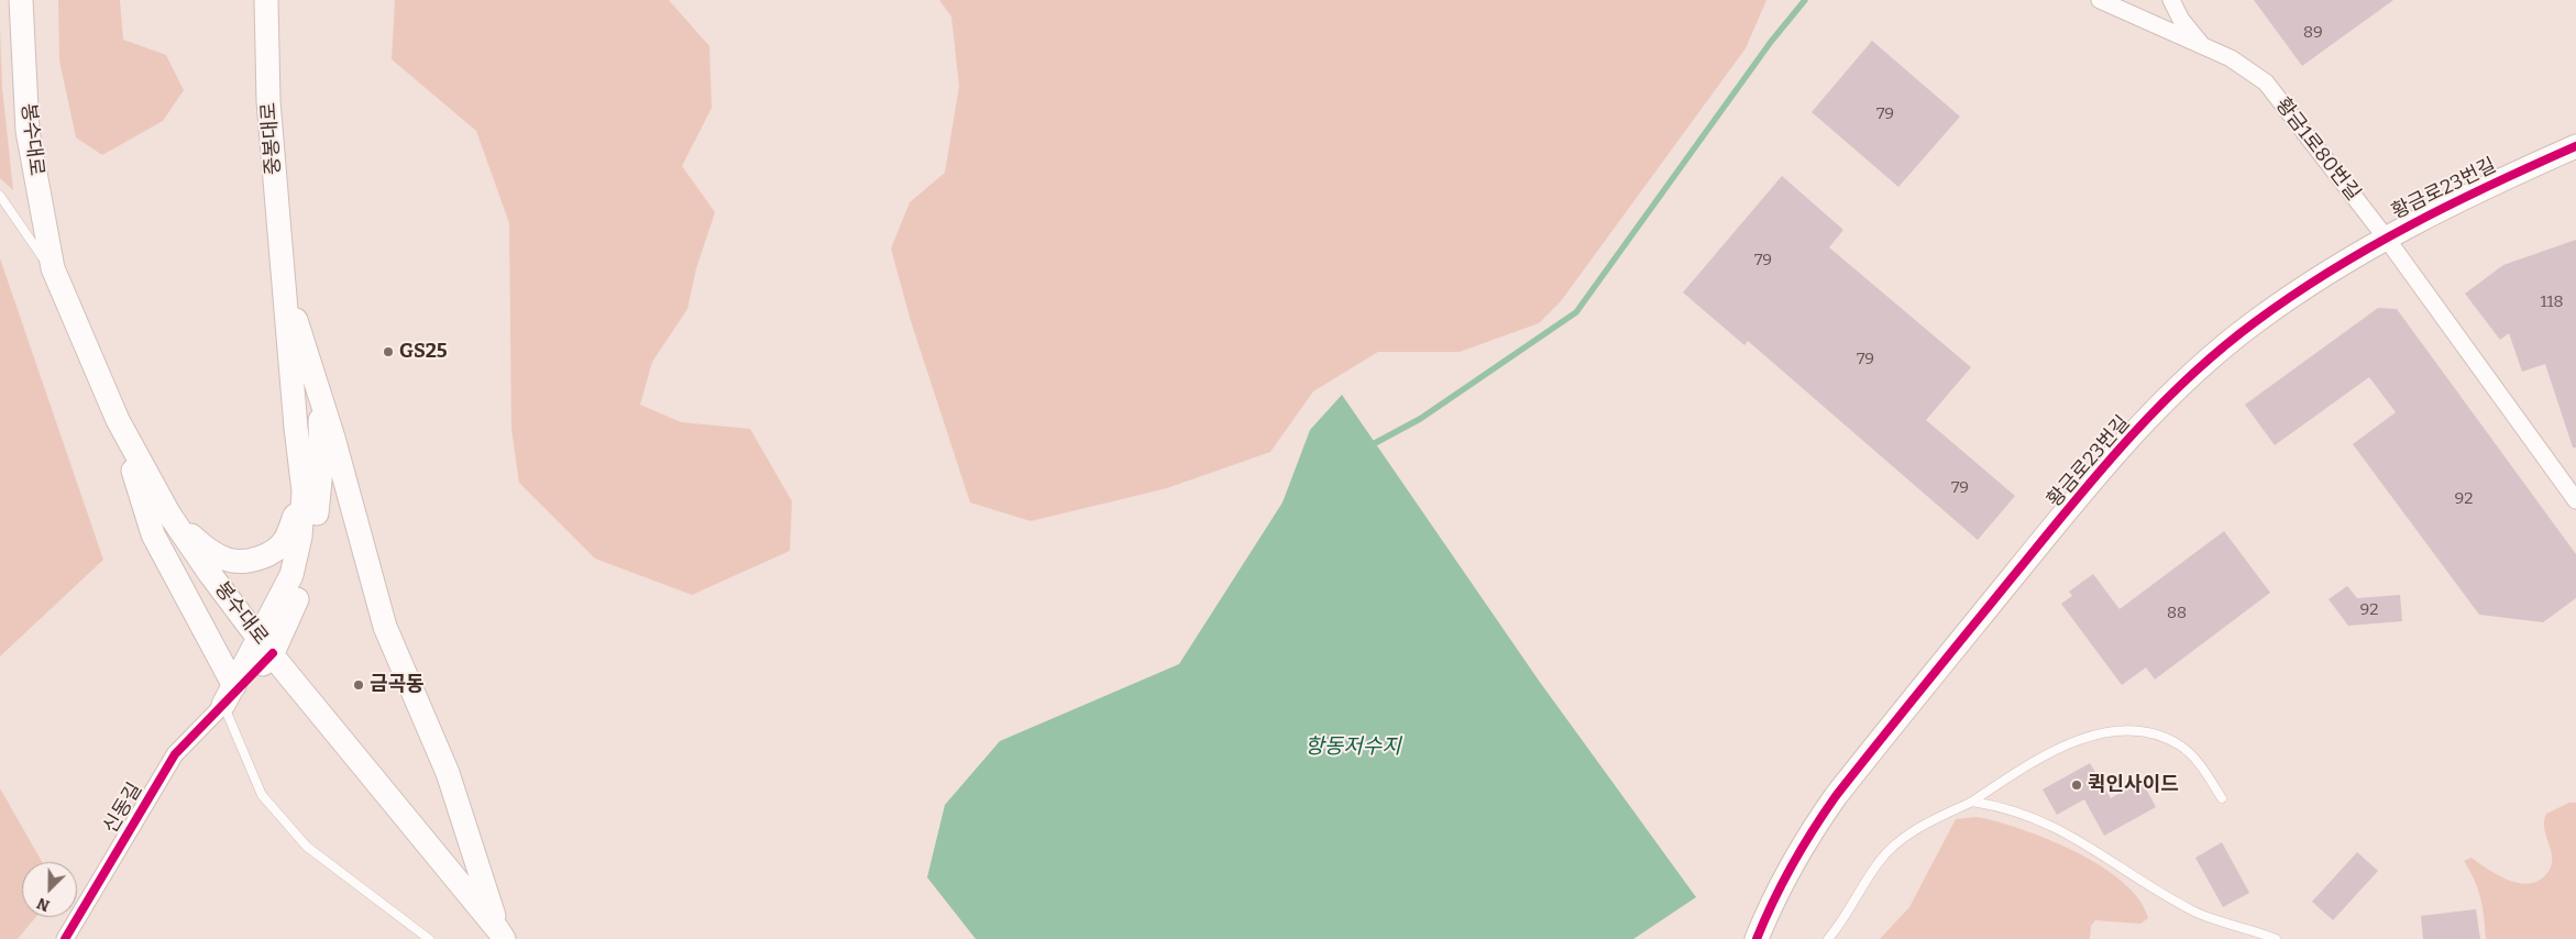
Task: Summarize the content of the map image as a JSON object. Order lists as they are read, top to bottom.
{
  "streets": {
    "main road": ["중봉대로", "봉수대로", "황금로23번길"],
    "street": ["황금1로80번길", "신동길"]
  },
  "crossings": [
    ["황금1로80번길", "황금로23번길"]
  ],
  "water": ["항동저수지"],
  "places": ["GS25", "금곡동", "퀵인사이드"],
  "house_numbers": [
    "89",
    "79",
    "79",
    "118",
    "79",
    "79",
    "92",
    "92",
    "88"
  ],
  "north": "bottom left"
}
